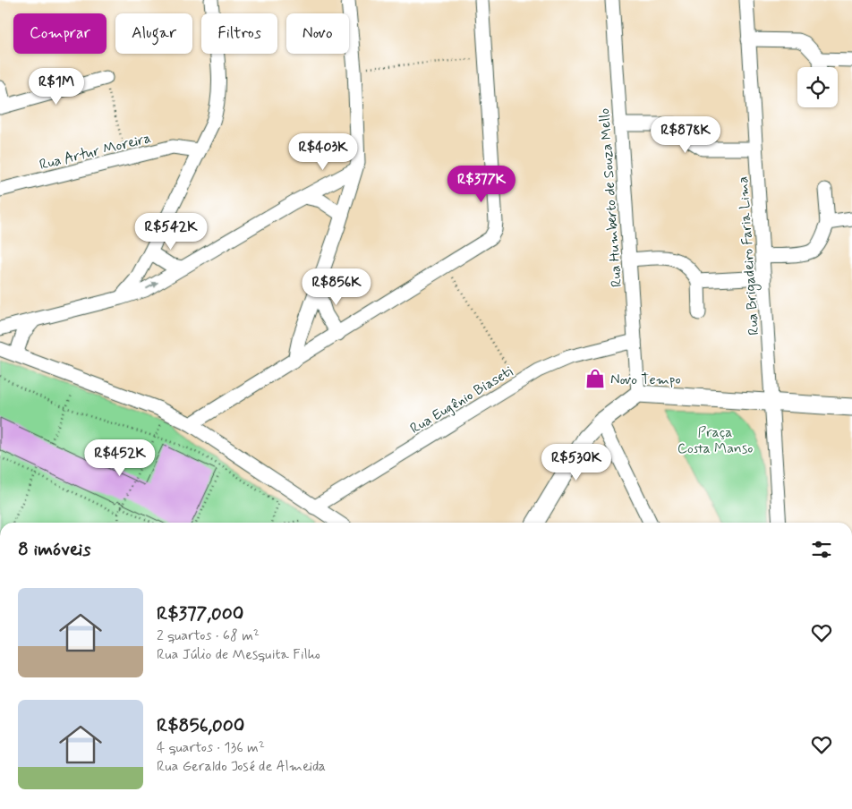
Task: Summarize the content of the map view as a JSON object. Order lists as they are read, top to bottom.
{
  "streets": {
    "street": [
      "Rua Artur Moreira",
      "Rua Humberto de Souza Mello",
      "Rua Brigadeiro Faria Lima",
      "Rua Eugênio Biaseti"
    ]
  },
  "crossings": [
    ["Rua Humberto de Souza Mello", "Rua Eugênio Biaseti"]
  ],
  "parks": ["Praça Costa Manso"],
  "places": {
    "shop": ["Novo Tempo"]
  },
  "page": {
    "chip": [
      "Comprar",
      "Alugar",
      "Filtros",
      "Novo"
    ],
    "price": [
      "R$1M",
      "R$878K",
      "R$403K",
      "R$377K",
      "R$542K",
      "R$856K",
      "R$452K",
      "R$530K"
    ],
    "heading": "8 imóveis",
    "list": [
      {
        "name": "R$377,000",
        "note": "2 quartos · 68 m² · Rua Júlio de Mesquita Filho"
      },
      {
        "name": "R$856,000",
        "note": "4 quartos · 136 m² · Rua Geraldo José de Almeida"
      }
    ]
  }
}
